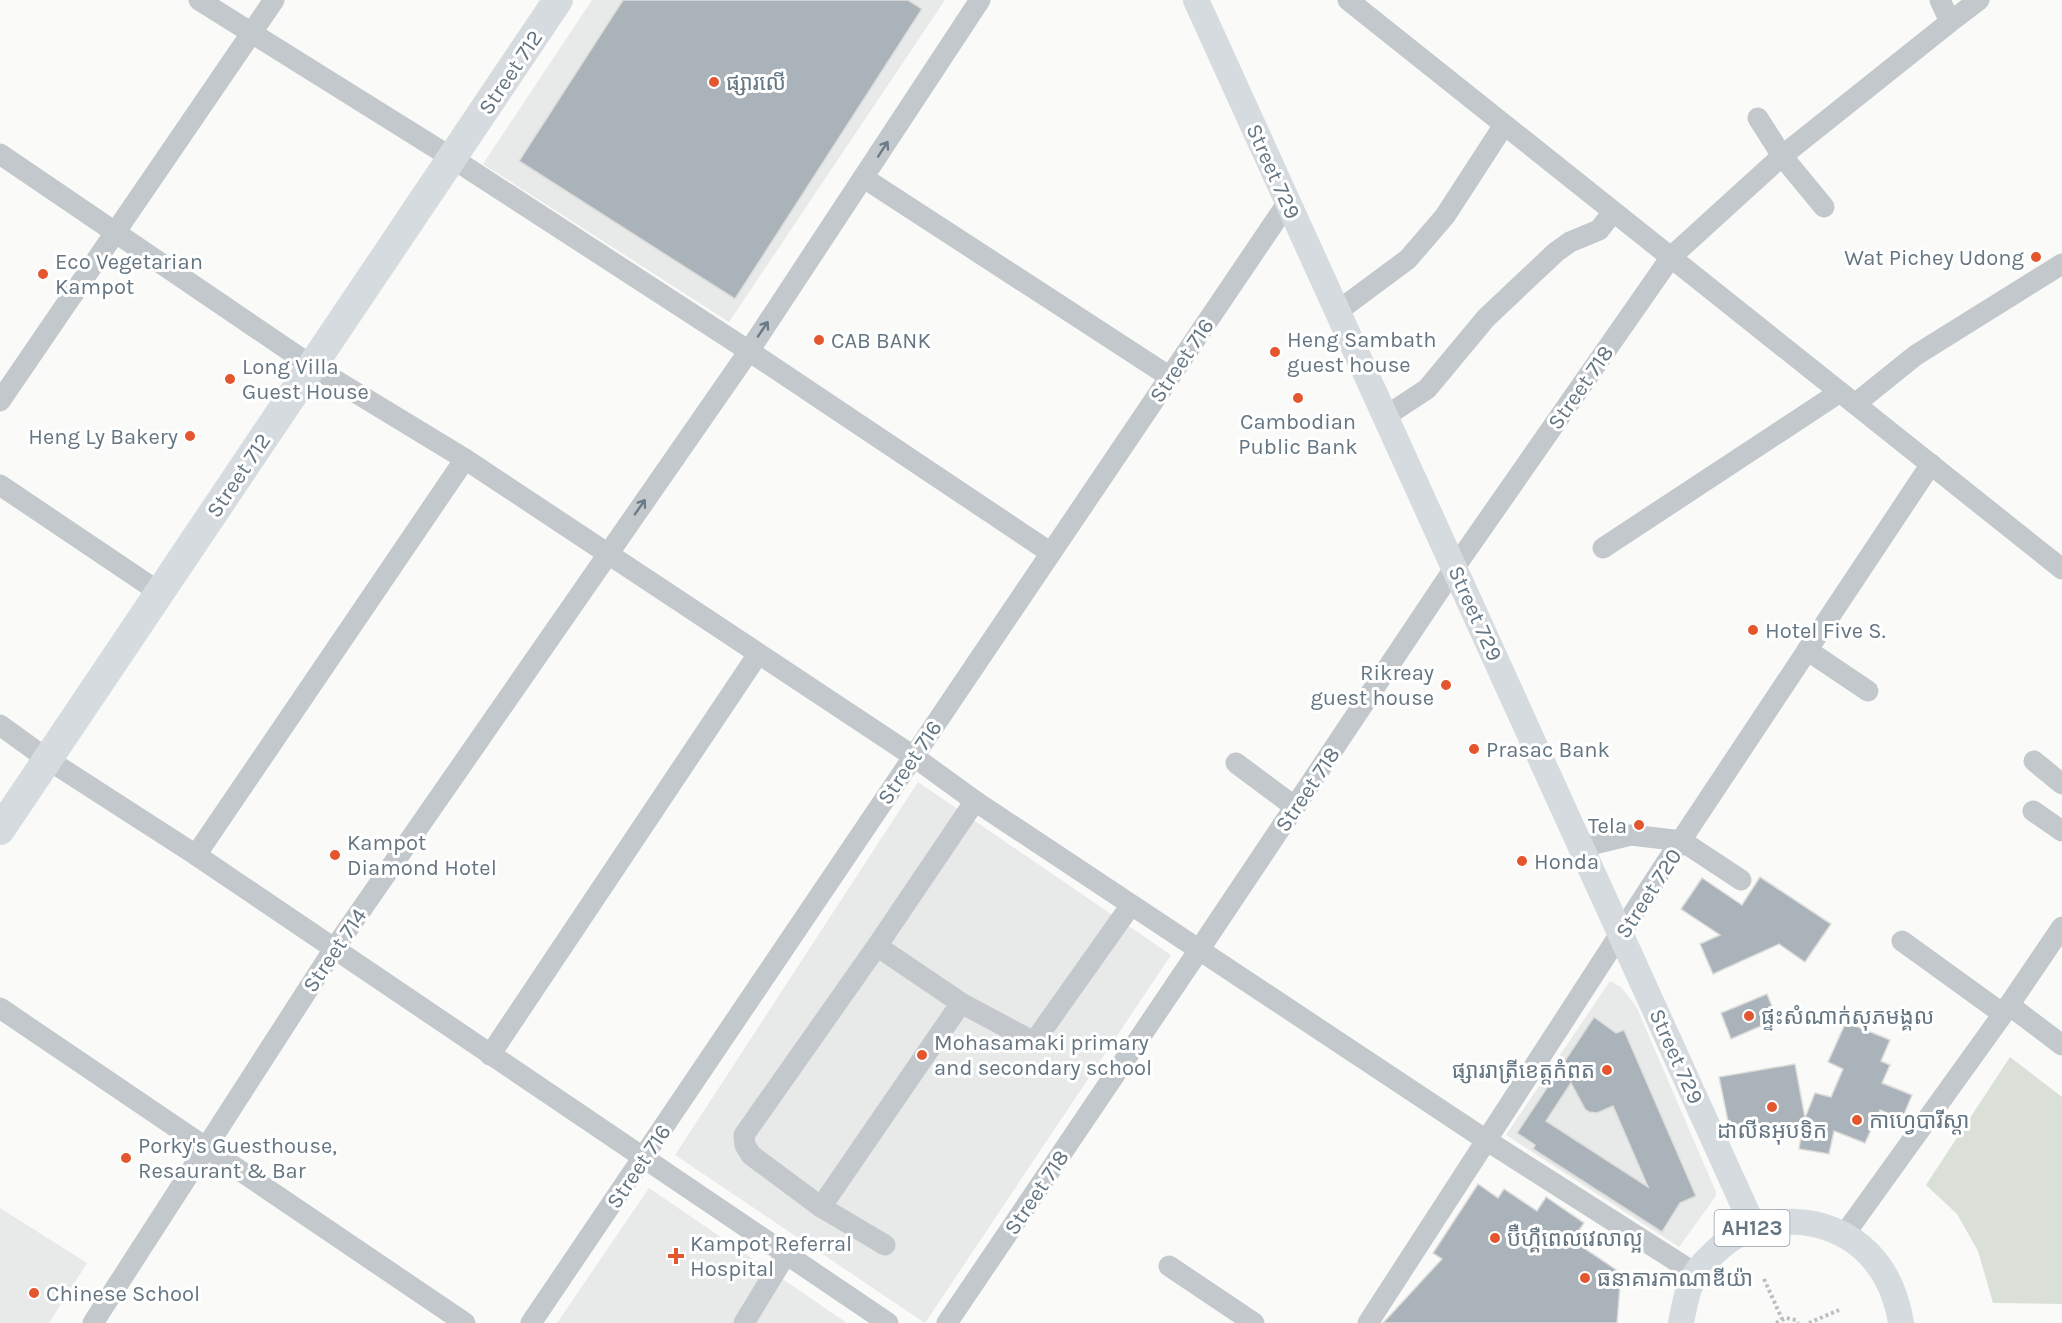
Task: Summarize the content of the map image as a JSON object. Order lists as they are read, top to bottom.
{
  "streets": {
    "highway": ["Street 712"],
    "main road": ["Street 729", "AH123"],
    "street": [
      "Street 716",
      "Street 718",
      "Street 720",
      "Street 714"
    ]
  },
  "crossings": [
    ["Street 729", "Street 716"],
    ["Street 729", "Street 718"],
    ["Street 729", "Street 720"],
    ["Street 729", "AH123"]
  ],
  "one_way": ["Street 714"],
  "places": {
    "other": [
      "ផ្សារលើ",
      "Wat Pichey Udong",
      "Eco Vegetarian Kampot",
      "CAB BANK",
      "Heng Sambath guest house",
      "Long Villa Guest House",
      "Cambodian Public Bank",
      "Heng Ly Bakery",
      "Hotel Five S.",
      "Rikreay guest house",
      "Prasac Bank",
      "Tela",
      "Kampot Diamond Hotel",
      "Honda",
      "ផ្ទះសំណាក់សុភមង្គល",
      "Mohasamaki primary and secondary school",
      "ផ្សាររាត្រីខេត្តកំពត",
      "ដាលីនអុបទិក",
      "កាហ្វេបារីស្តា",
      "Porky's Guesthouse, Resaurant & Bar",
      "ប៊ឺហ្គឺពេលវេលាល្អ",
      "ធនាគារកាណាឌីយ៉ា",
      "Chinese School"
    ],
    "health": ["Kampot Referral Hospital"]
  }
}
